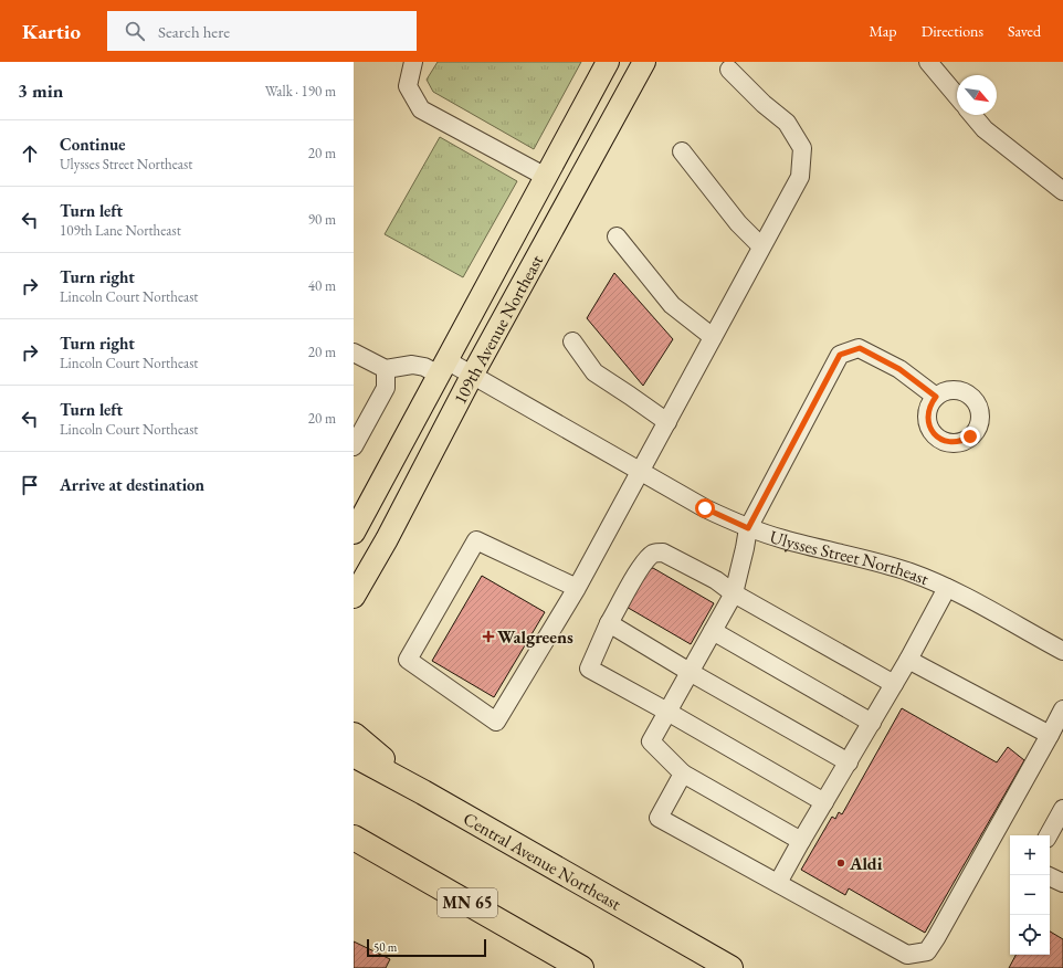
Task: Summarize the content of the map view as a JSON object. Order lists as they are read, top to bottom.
{
  "streets": {
    "highway": ["Central Avenue Northeast", "MN 65"],
    "main road": ["109th Avenue Northeast"],
    "street": ["Ulysses Street Northeast"]
  },
  "crossings": [
    ["109th Avenue Northeast", "Ulysses Street Northeast"]
  ],
  "places": {
    "health": ["Walgreens"],
    "other": ["Aldi"]
  },
  "scale_bar": "50 m",
  "north": "bottom right",
  "page": {
    "header": "Kartio",
    "search": "Search here",
    "nav": ["Map", "Directions", "Saved"],
    "heading": ["3 min", "Walk · 190 m"],
    "list": [
      ["Continue", "Ulysses Street Northeast", "20 m"],
      ["Turn left", "109th Lane Northeast", "90 m"],
      ["Turn right", "Lincoln Court Northeast", "40 m"],
      ["Turn right", "Lincoln Court Northeast", "20 m"],
      ["Turn left", "Lincoln Court Northeast", "20 m"],
      "Arrive at destination"
    ],
    "map_buttons": ["+", "−"],
    "scale": "50 m"
  }
}
